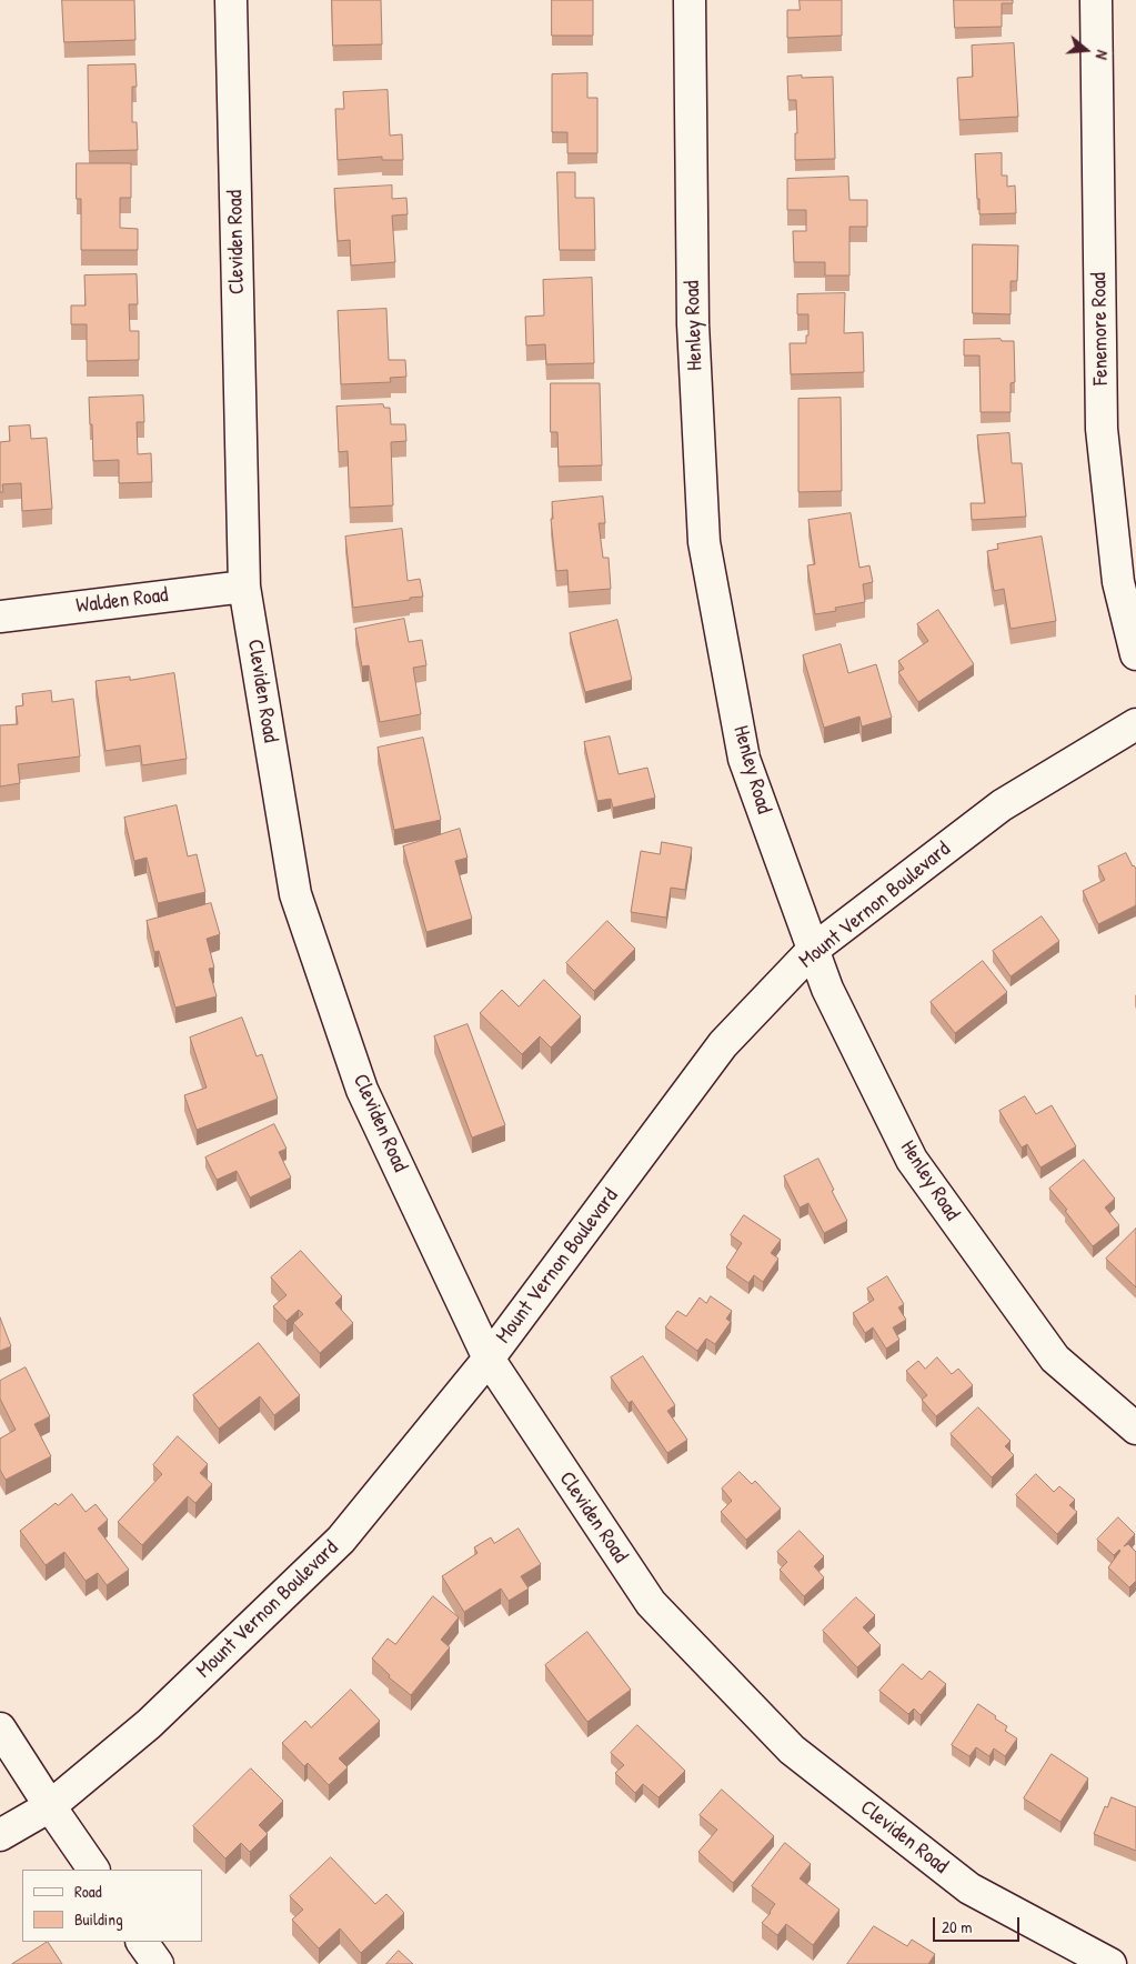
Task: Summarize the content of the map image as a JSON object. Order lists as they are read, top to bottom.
{
  "streets": {
    "street": [
      "Cleviden Road",
      "Henley Road",
      "Fenemore Road",
      "Walden Road",
      "Mount Vernon Boulevard"
    ]
  },
  "crossings": [
    ["Cleviden Road", "Walden Road"],
    ["Cleviden Road", "Mount Vernon Boulevard"],
    ["Henley Road", "Mount Vernon Boulevard"]
  ],
  "legend": ["Road", "Building"],
  "scale_bar": "20 m",
  "north": "right"
}
